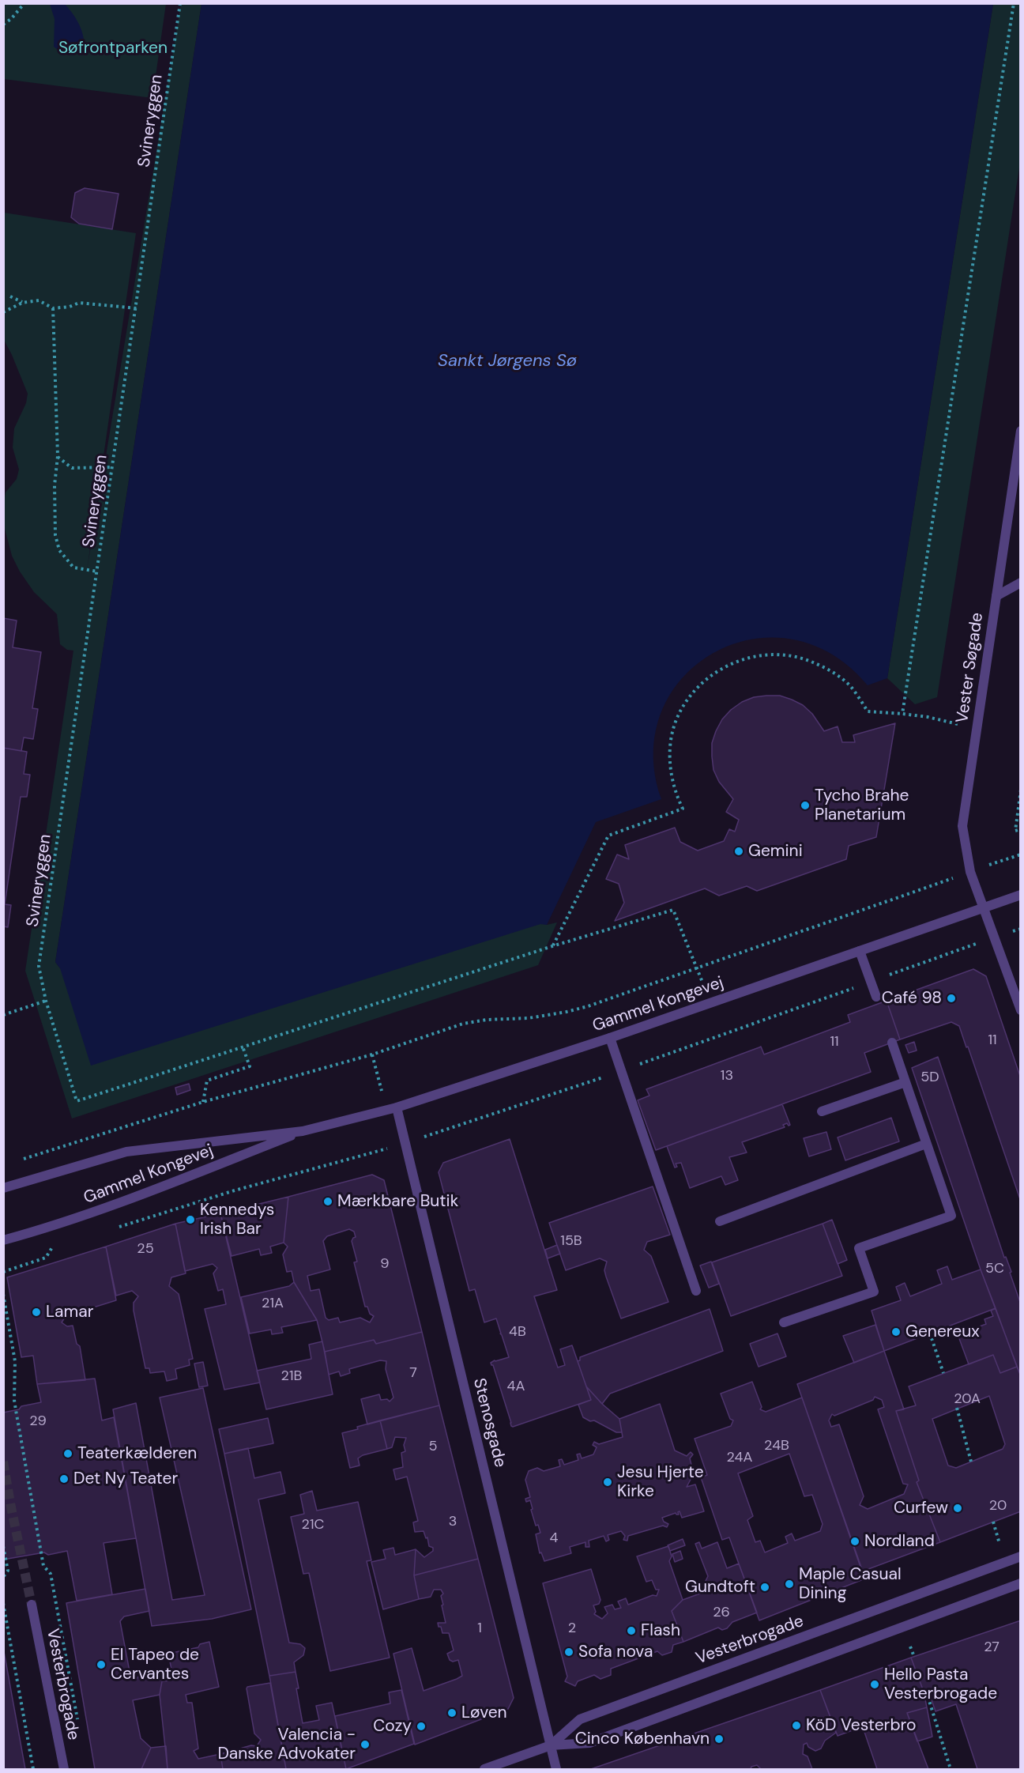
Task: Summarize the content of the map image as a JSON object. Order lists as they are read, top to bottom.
{
  "streets": {
    "street": [
      "Vester Søgade",
      "Gammel Kongevej",
      "Stenosgade",
      "Vesterbrogade"
    ],
    "path": ["Svineryggen"]
  },
  "crossings": [
    ["Vester Søgade", "Gammel Kongevej"],
    ["Gammel Kongevej", "Stenosgade"],
    ["Stenosgade", "Vesterbrogade"]
  ],
  "water": ["Sankt Jørgens Sø"],
  "parks": ["Søfrontparken"],
  "places": [
    "Tycho Brahe Planetarium",
    "Gemini",
    "Café 98",
    "Mærkbare Butik",
    "Kennedys Irish Bar",
    "Lamar",
    "Genereux",
    "Teaterkælderen",
    "Det Ny Teater",
    "Jesu Hjerte Kirke",
    "Curfew",
    "Nordland",
    "Maple Casual Dining",
    "Gundtoft",
    "Flash",
    "Sofa nova",
    "El Tapeo de Cervantes",
    "Hello Pasta Vesterbrogade",
    "Løven",
    "KöD Vesterbro",
    "Cozy",
    "Cinco København",
    "Valencia - Danske Advokater"
  ],
  "house_numbers": [
    "11",
    "11",
    "13",
    "5D",
    "15B",
    "25",
    "9",
    "5C",
    "21A",
    "4B",
    "7",
    "21B",
    "4A",
    "20A",
    "29",
    "24B",
    "5",
    "24A",
    "20",
    "3",
    "21C",
    "4",
    "26",
    "1",
    "2",
    "27"
  ]
}
